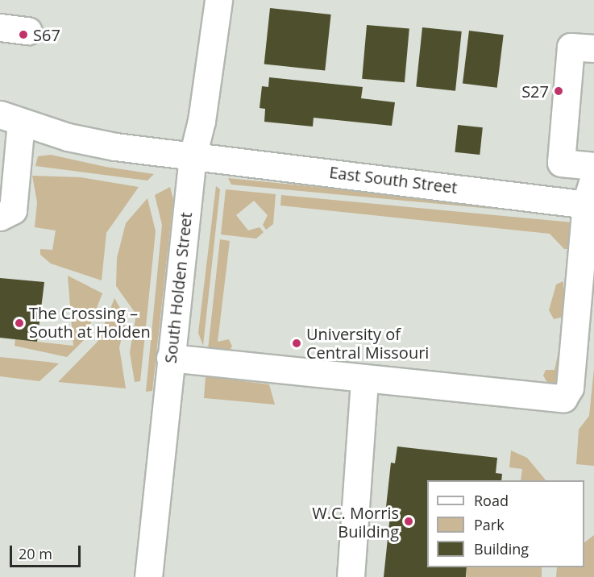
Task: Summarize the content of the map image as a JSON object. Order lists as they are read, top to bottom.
{
  "streets": {
    "main road": ["East South Street", "South Holden Street"]
  },
  "crossings": [
    ["East South Street", "South Holden Street"]
  ],
  "places": [
    "S67",
    "S27",
    "The Crossing – South at Holden",
    "University of Central Missouri",
    "W.C. Morris Building"
  ],
  "legend": ["Road", "Park", "Building"],
  "scale_bar": "20 m"
}
